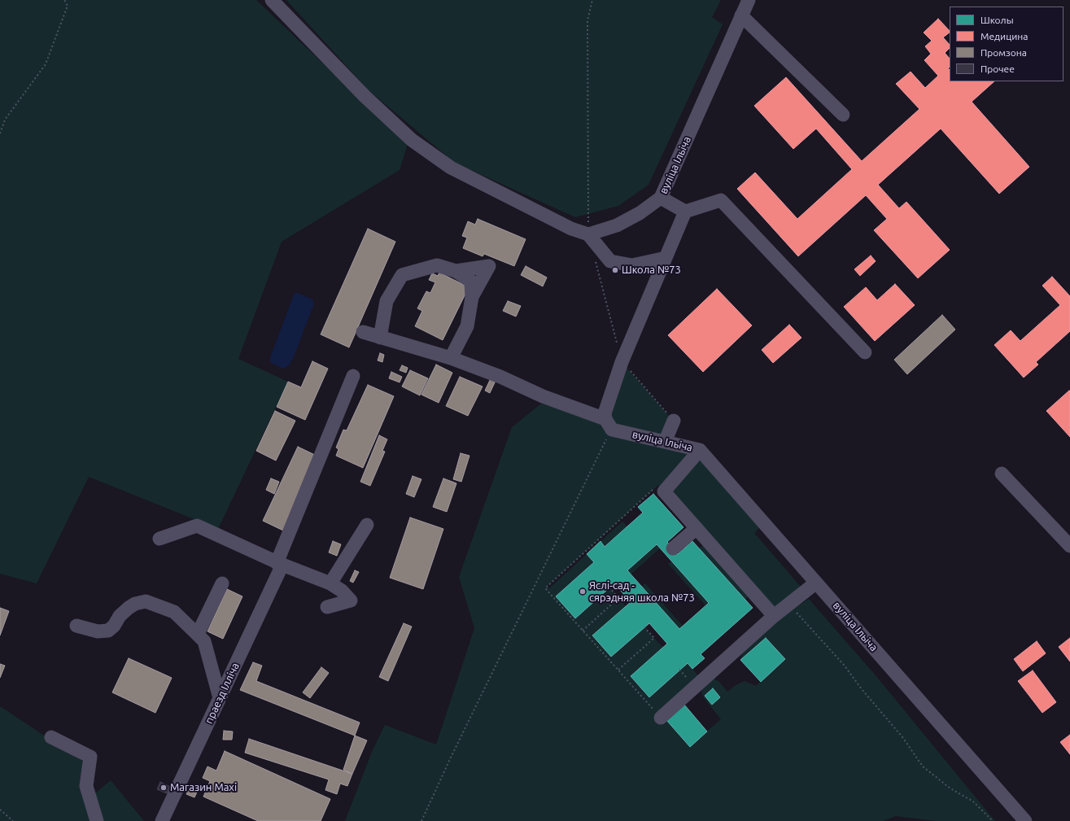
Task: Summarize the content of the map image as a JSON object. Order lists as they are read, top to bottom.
{
  "streets": {
    "street": ["вуліца Ільіча", "праезд Ілліча"]
  },
  "places": ["Школа №73", "Яслі-сад - сярэдняя школа №73", "Магазин Maxi"],
  "legend": [
    "Школы",
    "Медицина",
    "Промзона",
    "Прочее"
  ]
}
